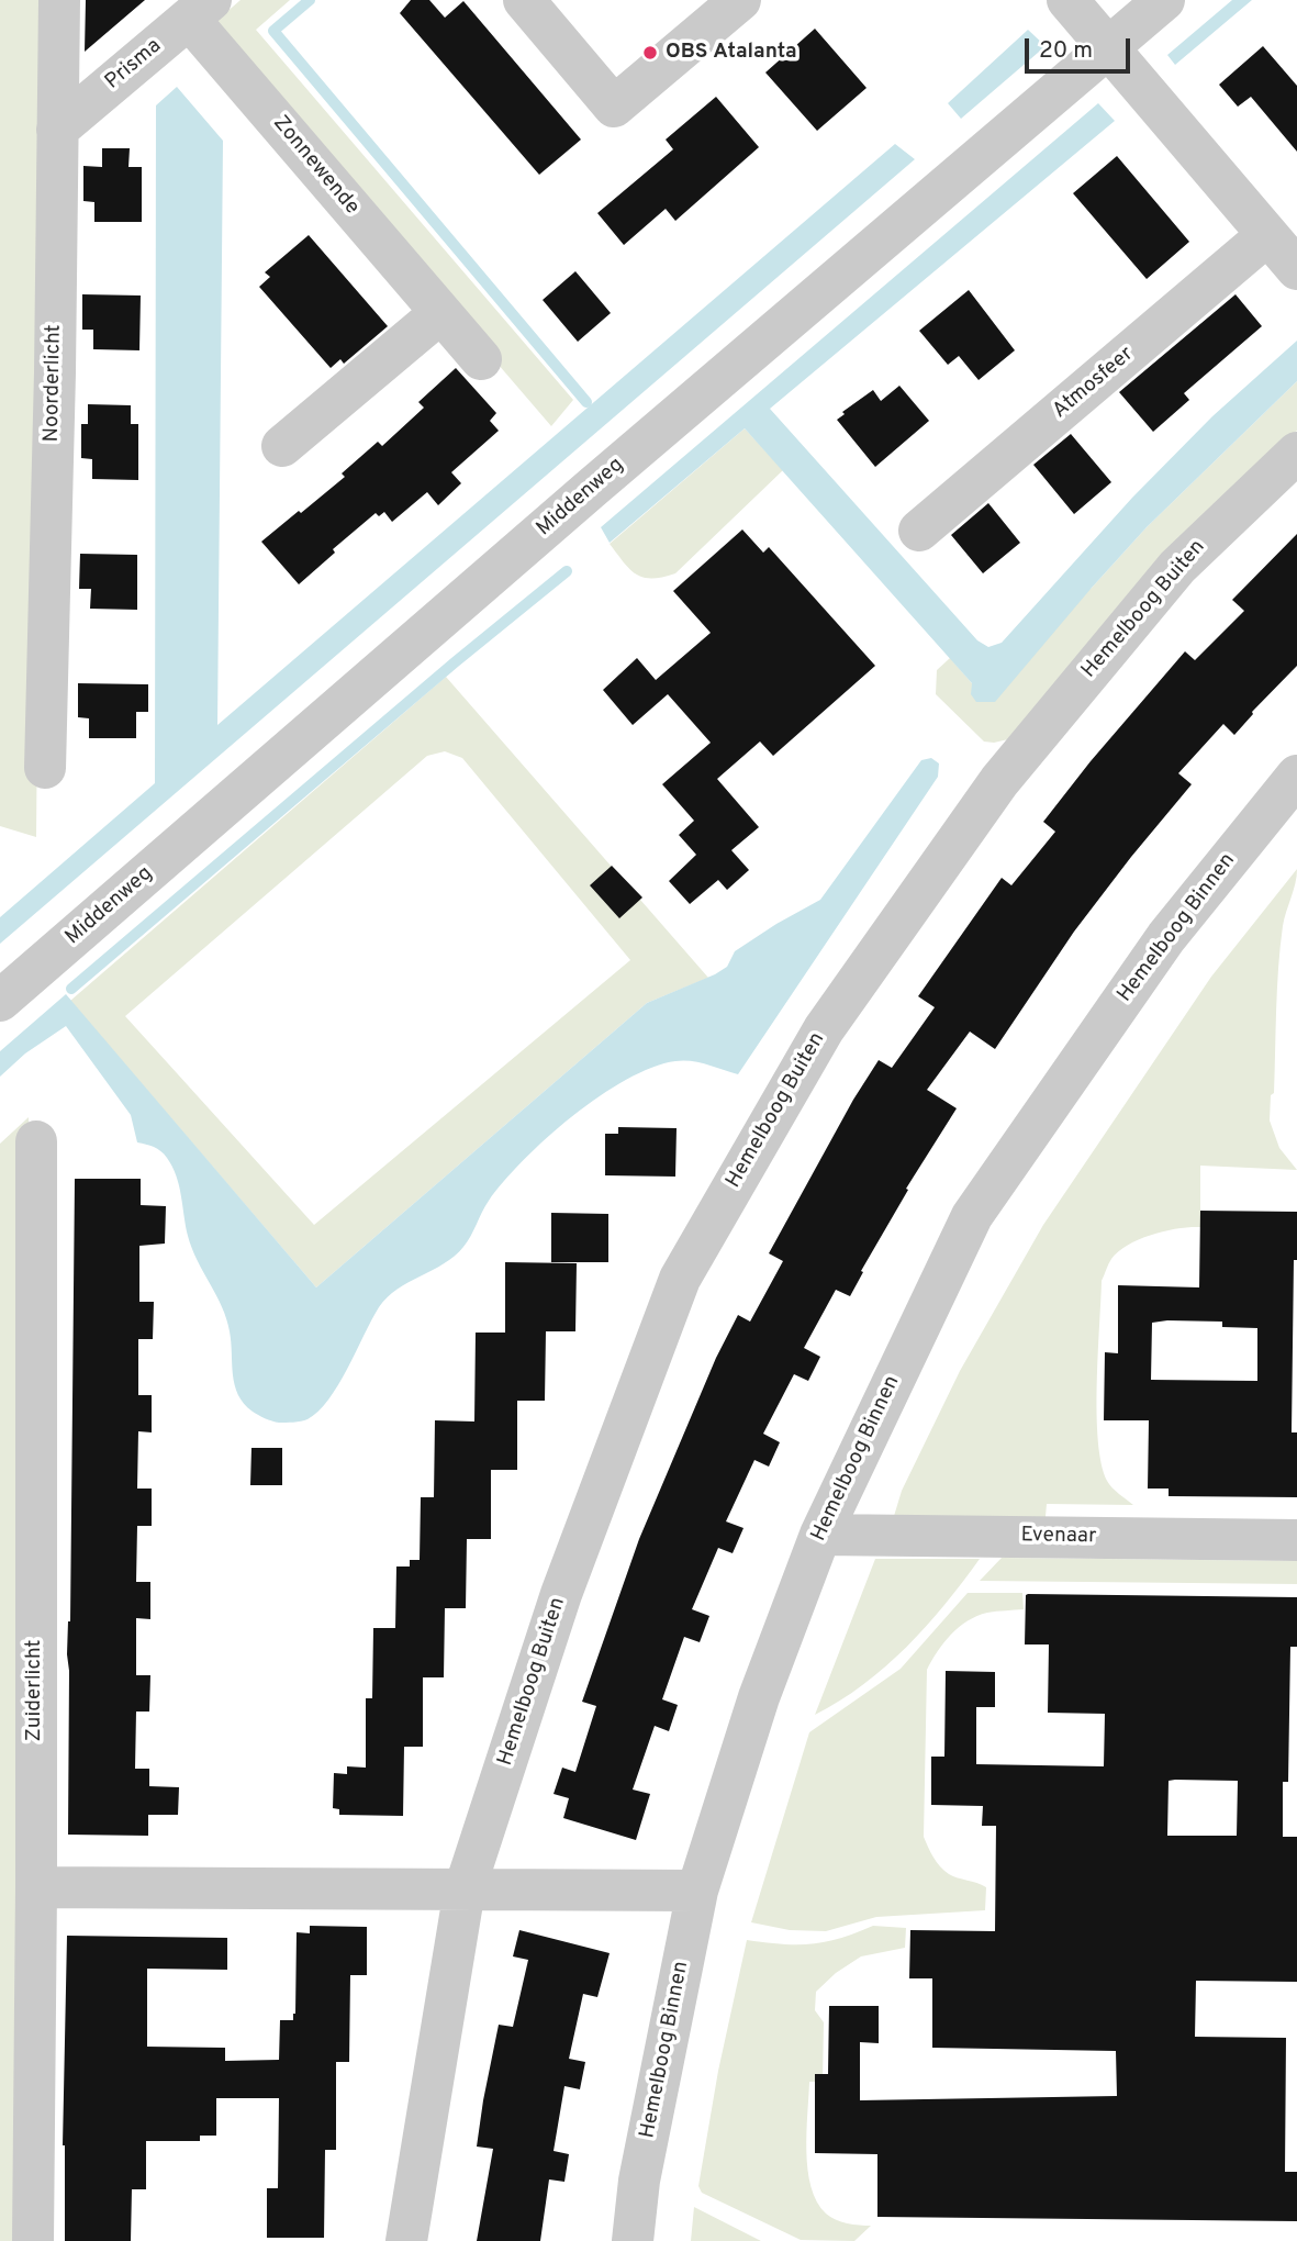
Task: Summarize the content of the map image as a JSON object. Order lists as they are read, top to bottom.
{
  "streets": {
    "street": [
      "Prisma",
      "Zonnewende",
      "Noorderlicht",
      "Atmosfeer",
      "Middenweg",
      "Hemelboog Buiten",
      "Hemelboog Binnen",
      "Evenaar",
      "Zuiderlicht"
    ]
  },
  "crossings": [
    ["Prisma", "Zonnewende"],
    ["Prisma", "Noorderlicht"],
    ["Hemelboog Binnen", "Evenaar"]
  ],
  "places": ["OBS Atalanta"],
  "scale_bar": "20 m"
}
